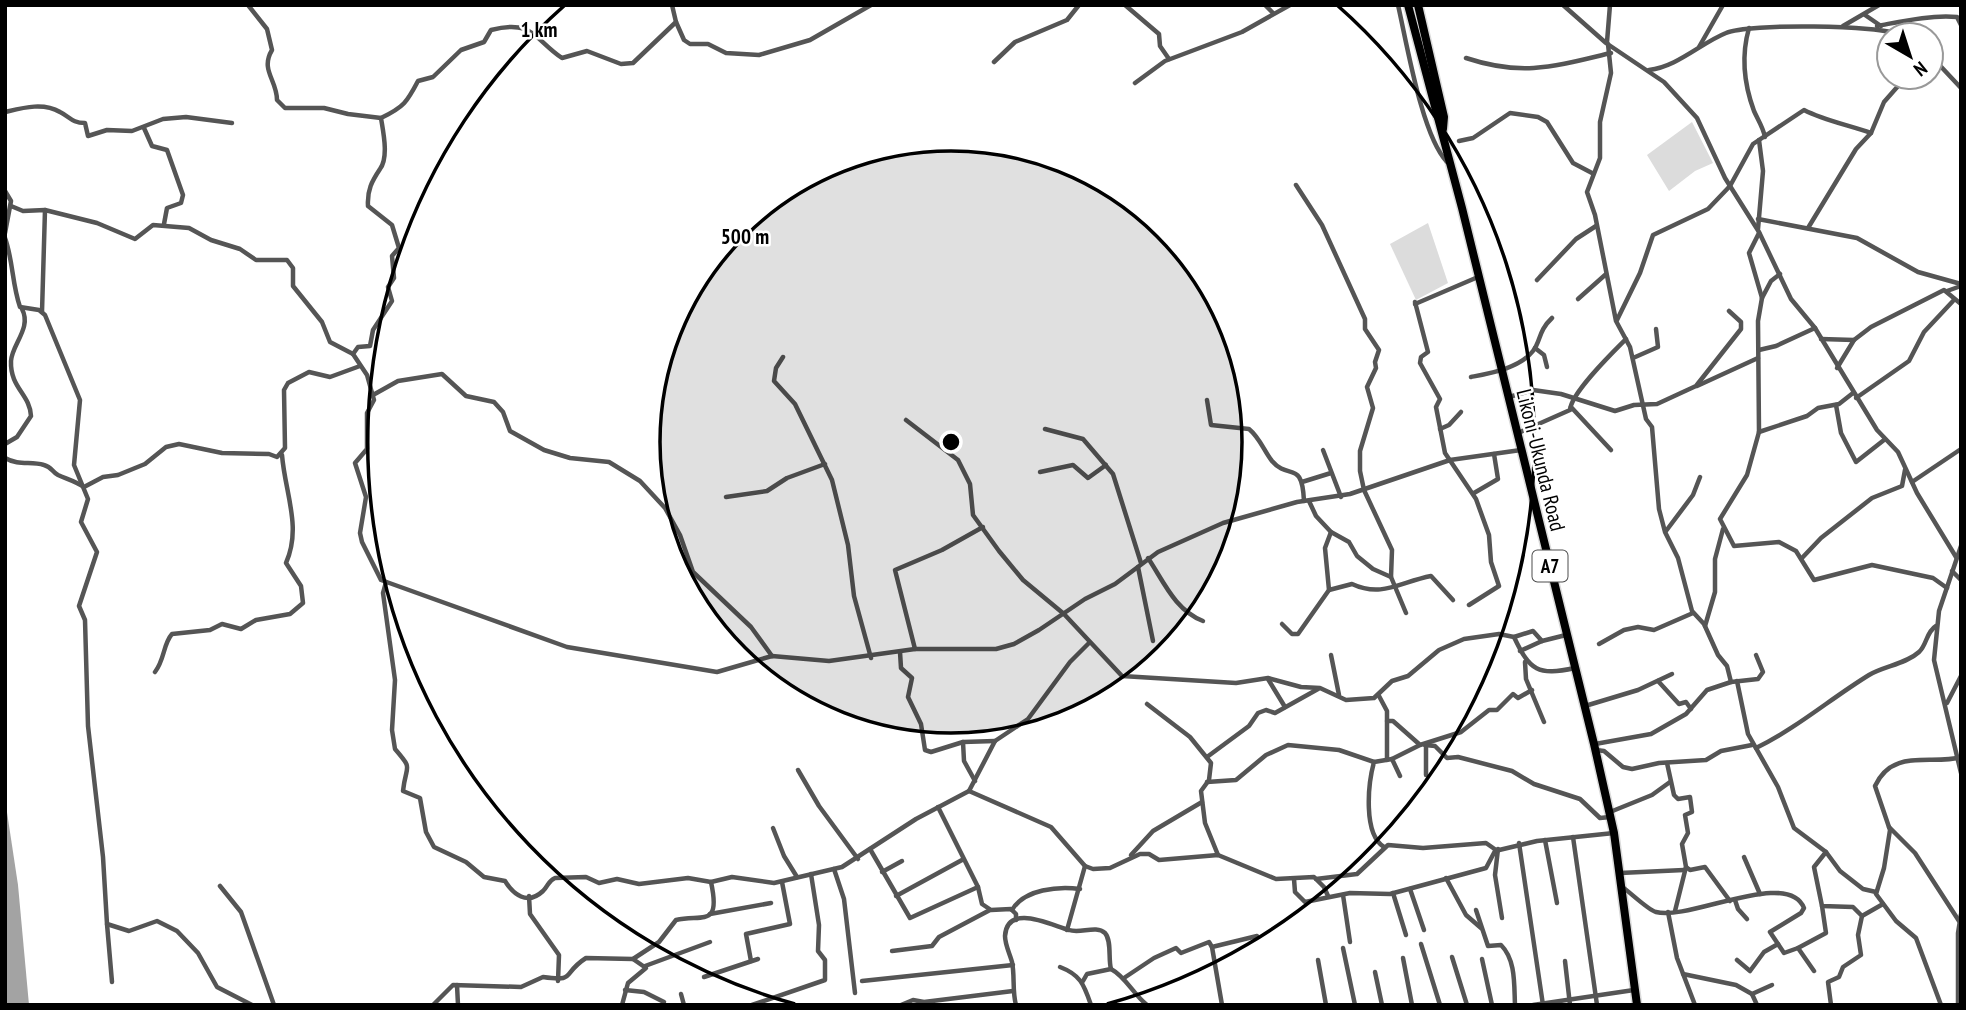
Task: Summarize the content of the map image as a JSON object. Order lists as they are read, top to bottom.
{
  "streets": {
    "highway": ["Likoni-Ukunda Road", "A7"]
  },
  "north": "bottom right",
  "rings": ["1 km", "500 m"]
}
